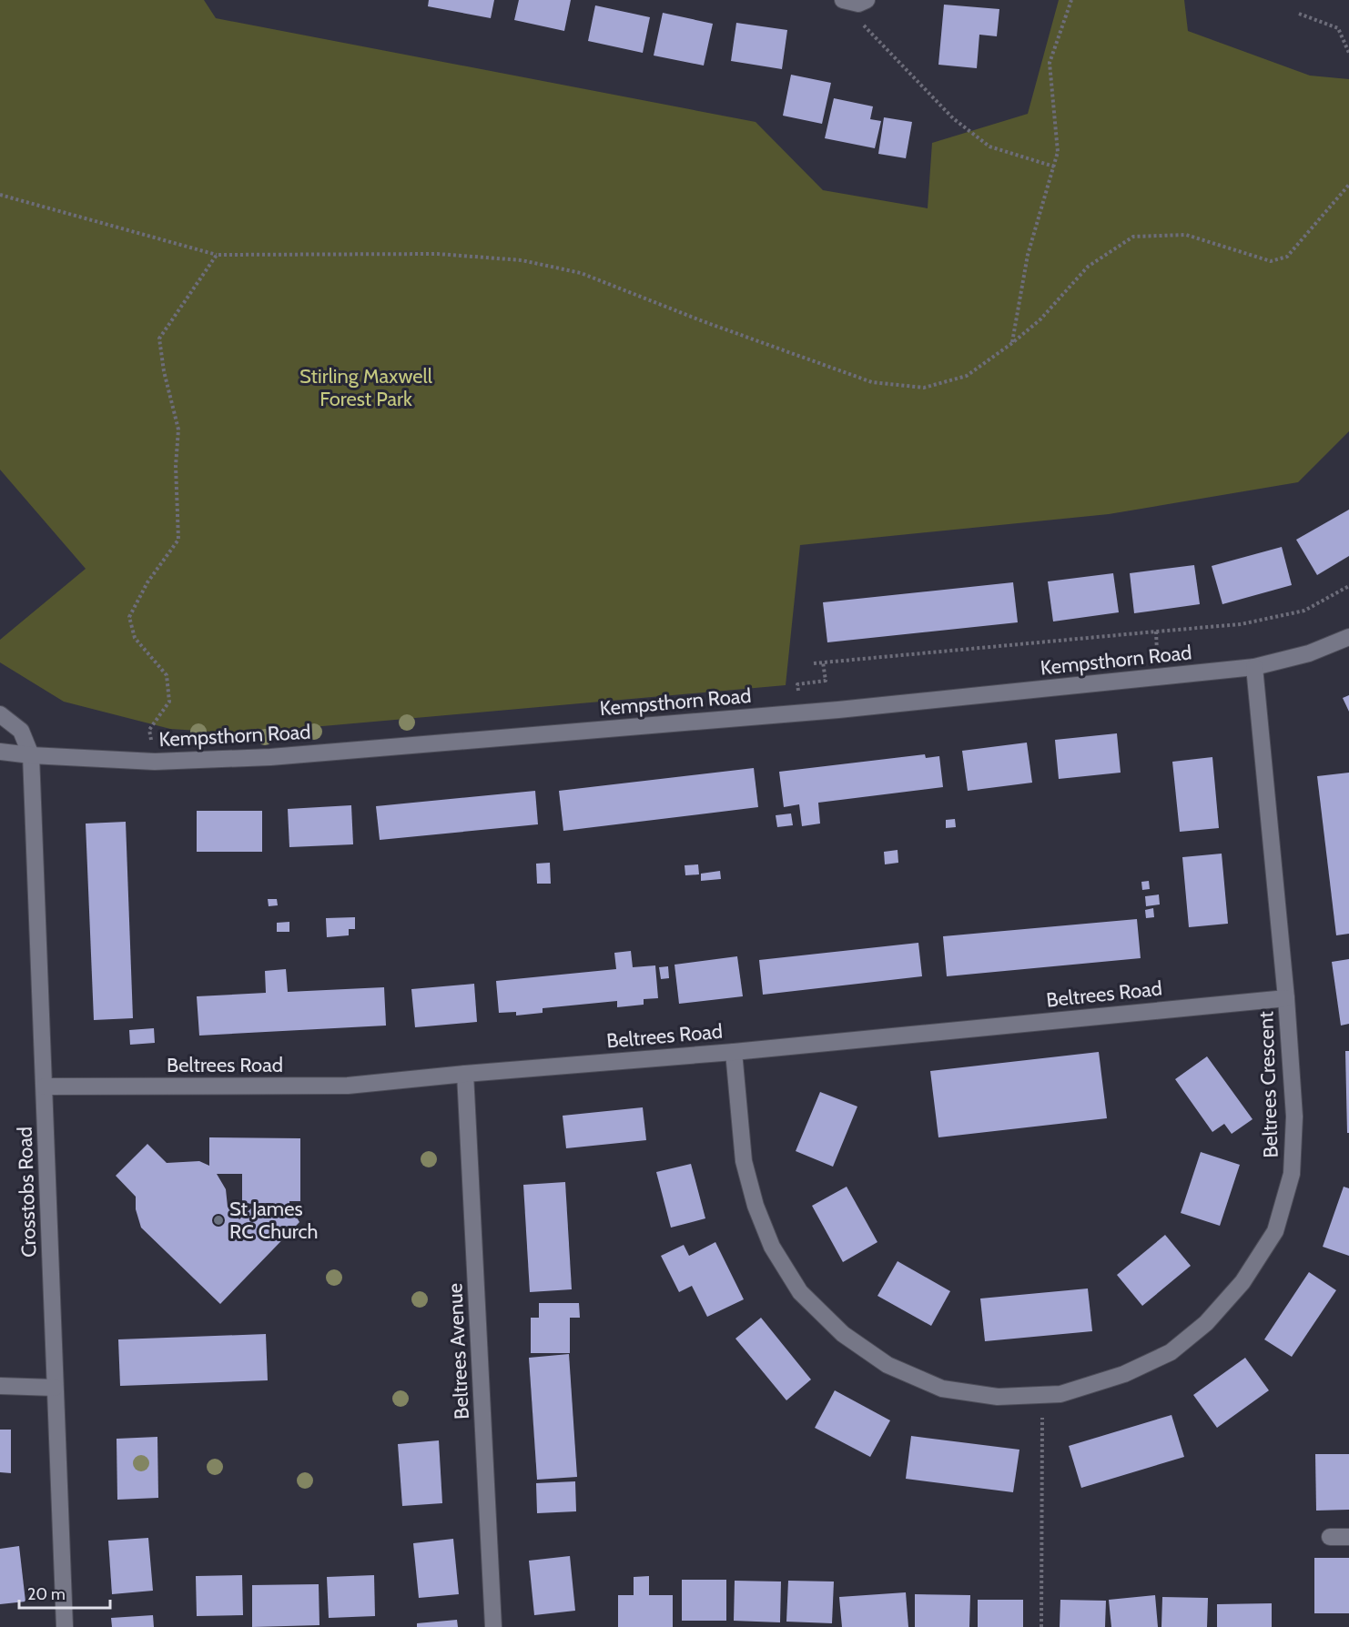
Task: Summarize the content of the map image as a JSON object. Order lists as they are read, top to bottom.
{
  "streets": {
    "street": [
      "Kempsthorn Road",
      "Beltrees Road",
      "Beltrees Crescent",
      "Crosstobs Road",
      "Beltrees Avenue"
    ]
  },
  "crossings": [
    ["Kempsthorn Road", "Beltrees Crescent"],
    ["Kempsthorn Road", "Crosstobs Road"],
    ["Beltrees Road", "Beltrees Crescent"],
    ["Beltrees Road", "Crosstobs Road"],
    ["Beltrees Road", "Beltrees Avenue"]
  ],
  "parks": ["Stirling Maxwell Forest Park"],
  "places": ["St James RC Church"],
  "scale_bar": "20 m"
}
